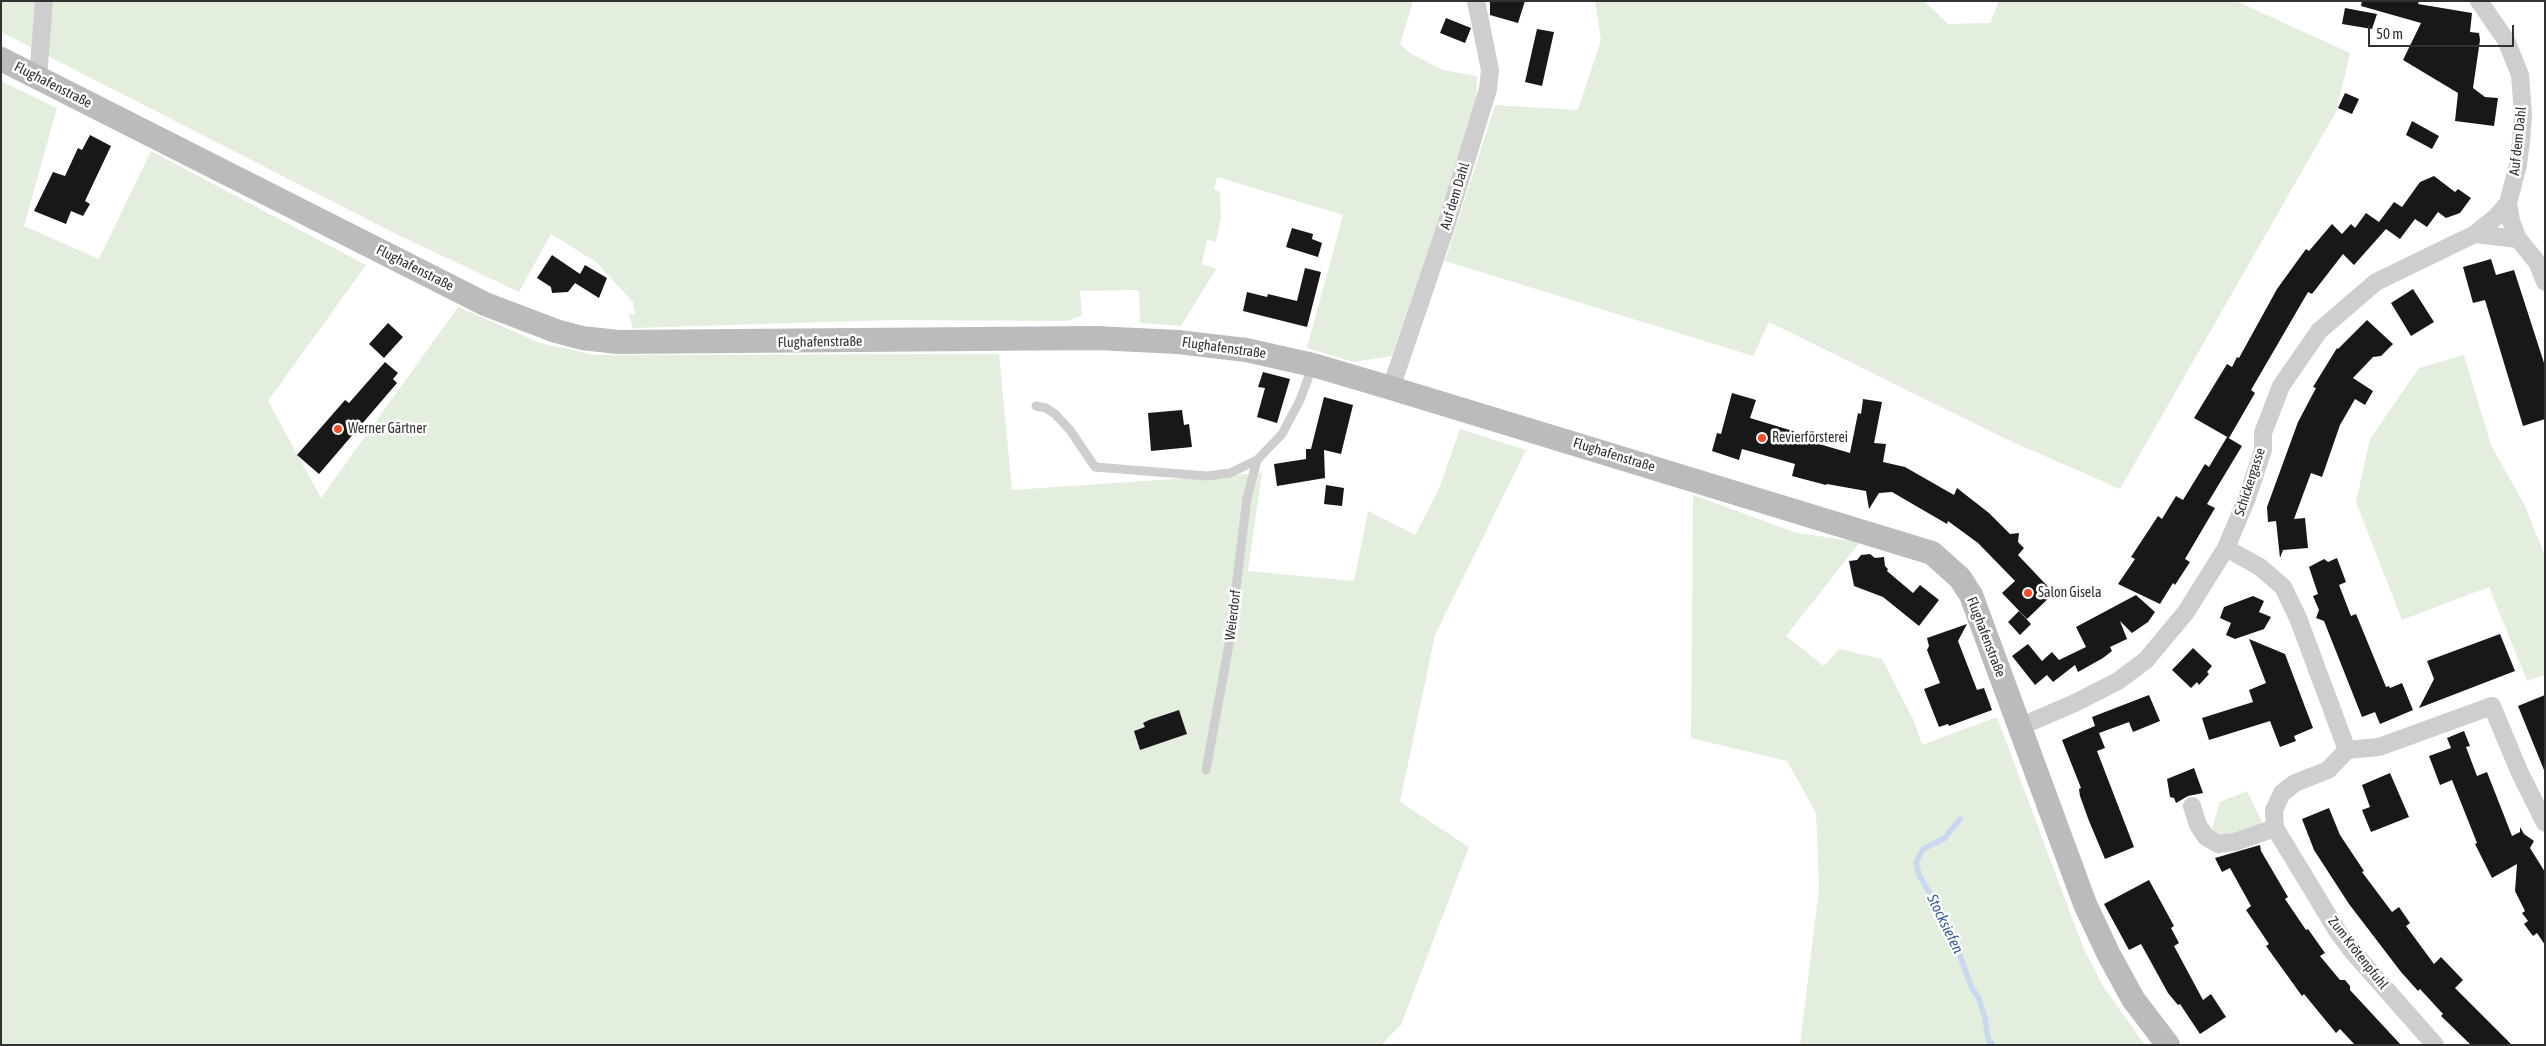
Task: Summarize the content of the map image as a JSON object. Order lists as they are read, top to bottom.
{
  "streets": {
    "main road": ["Flughafenstraße"],
    "street": ["Auf dem Dahl", "Schickergasse", "Zum Krötenpfuhl"],
    "lane": ["Weierdorf"]
  },
  "crossings": [
    ["Flughafenstraße", "Auf dem Dahl"],
    ["Flughafenstraße", "Schickergasse"],
    ["Flughafenstraße", "Weierdorf"],
    ["Auf dem Dahl", "Schickergasse"]
  ],
  "water": ["Stocksiefen"],
  "places": ["Werner Gärtner", "Revierförsterei", "Salon Gisela"],
  "scale_bar": "50 m"
}
